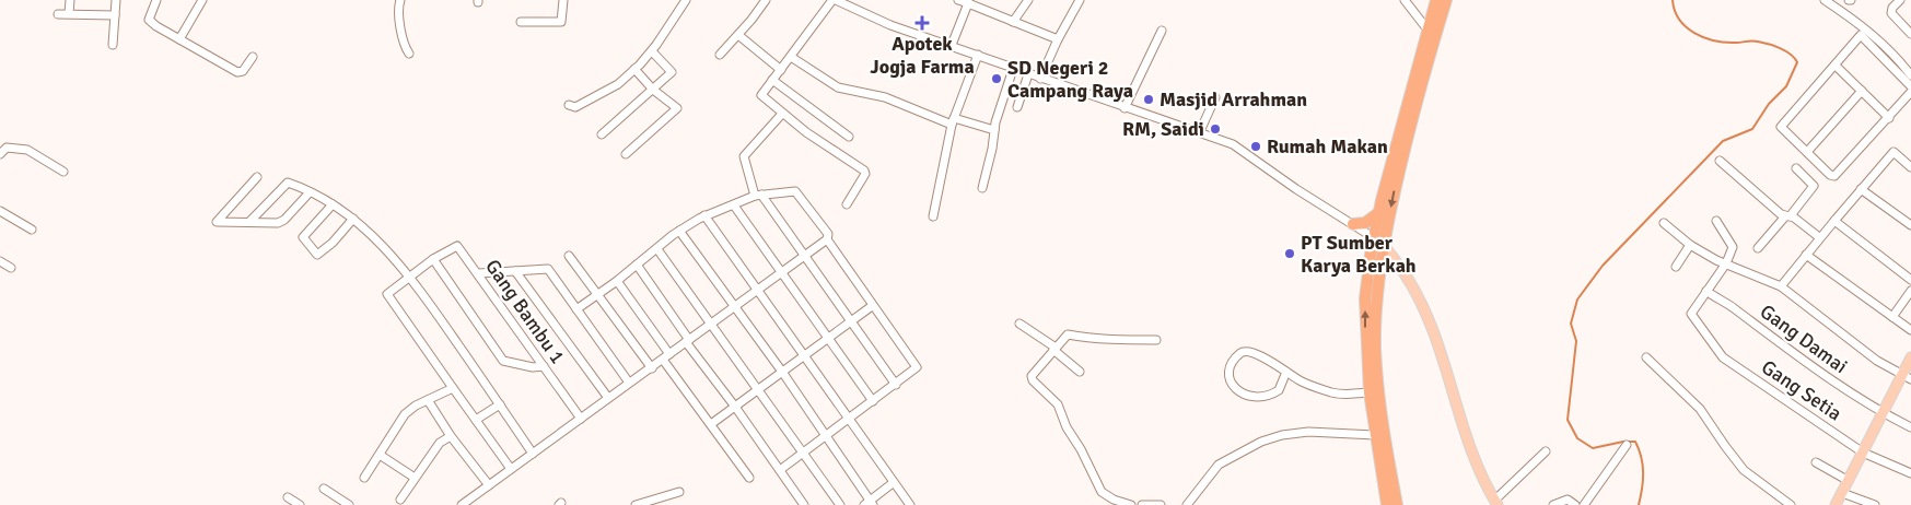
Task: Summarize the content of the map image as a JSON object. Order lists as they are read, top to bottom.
{
  "streets": {
    "street": ["Gang Bambu 1", "Gang Damai", "Gang Setia"]
  },
  "crossings": [
    ["Gang Damai", "Gang Setia"]
  ],
  "places": {
    "health": ["Apotek Jogja Farma"],
    "other": [
      "SD Negeri 2 Campang Raya",
      "Masjid Arrahman",
      "RM, Saidi",
      "Rumah Makan",
      "PT Sumber Karya Berkah"
    ]
  }
}
